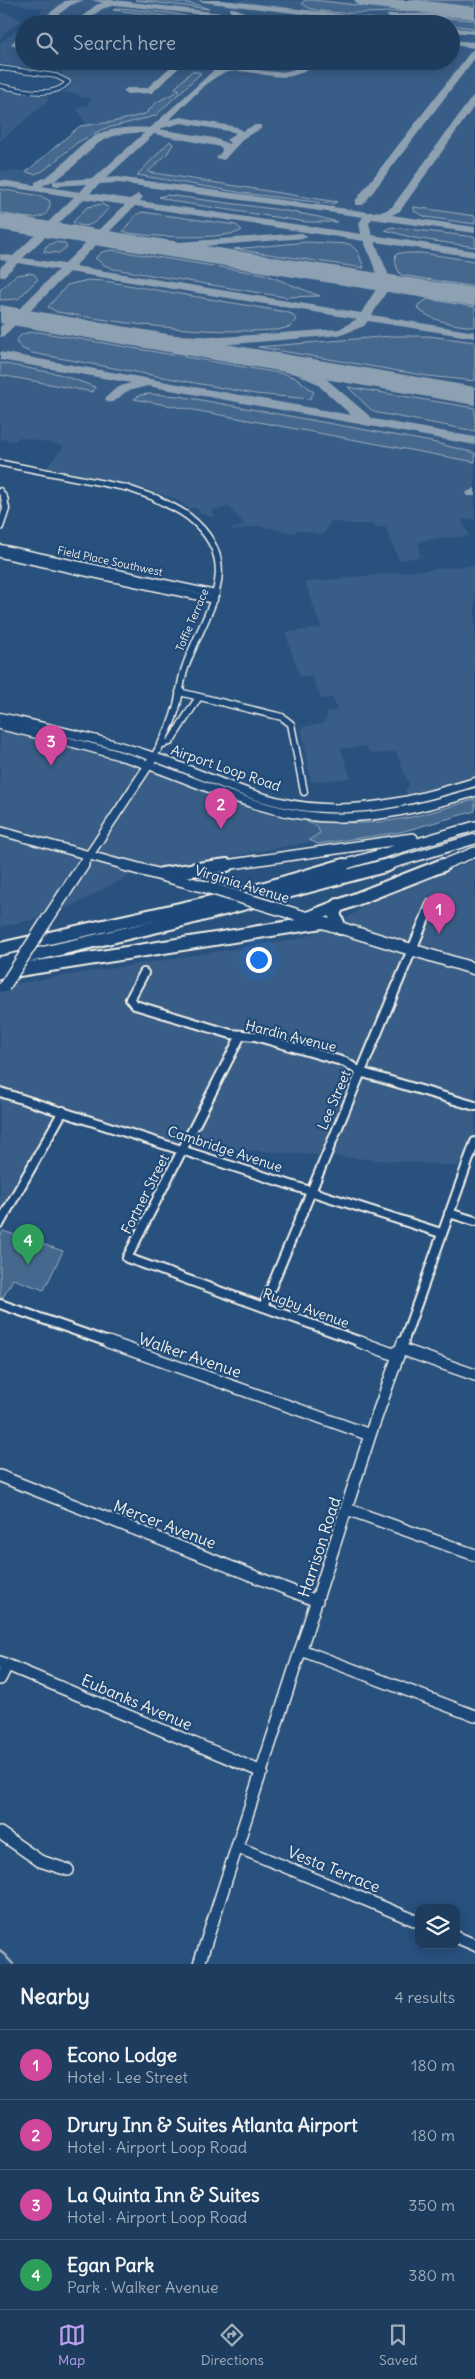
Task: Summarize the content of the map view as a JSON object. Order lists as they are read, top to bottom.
{
  "streets": {
    "main road": ["Toffie Terrace", "Airport Loop Road", "Virginia Avenue"],
    "street": [
      "Field Place Southwest",
      "Hardin Avenue",
      "Lee Street",
      "Cambridge Avenue",
      "Fortner Street",
      "Rugby Avenue",
      "Walker Avenue",
      "Mercer Avenue",
      "Harrison Road",
      "Eubanks Avenue",
      "Vesta Terrace"
    ]
  },
  "crossings": [
    ["Field Place Southwest", "Toffie Terrace"],
    ["Toffie Terrace", "Airport Loop Road"],
    ["Toffie Terrace", "Virginia Avenue"],
    ["Virginia Avenue", "Lee Street"],
    ["Hardin Avenue", "Lee Street"],
    ["Hardin Avenue", "Fortner Street"],
    ["Lee Street", "Cambridge Avenue"],
    ["Lee Street", "Rugby Avenue"],
    ["Cambridge Avenue", "Fortner Street"],
    ["Cambridge Avenue", "Harrison Road"],
    ["Fortner Street", "Rugby Avenue"],
    ["Rugby Avenue", "Harrison Road"],
    ["Walker Avenue", "Harrison Road"],
    ["Mercer Avenue", "Harrison Road"],
    ["Harrison Road", "Eubanks Avenue"],
    ["Harrison Road", "Vesta Terrace"]
  ],
  "page": {
    "search": "Search here",
    "pins": [
      "3",
      "2",
      "1",
      "4"
    ],
    "heading": ["Nearby", "4 results"],
    "list": [
      {
        "mark": "1",
        "name": "Econo Lodge",
        "note": "Hotel · Lee Street",
        "value": "180 m"
      },
      {
        "mark": "2",
        "name": "Drury Inn & Suites Atlanta Airport",
        "note": "Hotel · Airport Loop Road",
        "value": "180 m"
      },
      {
        "mark": "3",
        "name": "La Quinta Inn & Suites",
        "note": "Hotel · Airport Loop Road",
        "value": "350 m"
      },
      {
        "mark": "4",
        "name": "Egan Park",
        "note": "Park · Walker Avenue",
        "value": "380 m"
      }
    ],
    "nav": ["Map", "Directions", "Saved"]
  }
}
